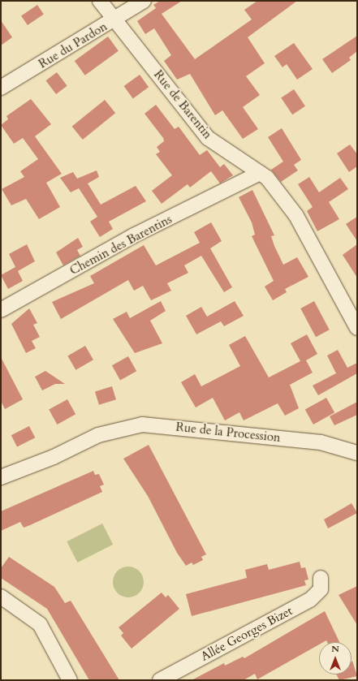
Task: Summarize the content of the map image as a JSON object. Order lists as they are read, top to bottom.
{
  "streets": {
    "street": [
      "Rue du Pardon",
      "Rue de Barentin",
      "Chemin des Barentins",
      "Rue de la Procession",
      "Allée Georges Bizet"
    ]
  },
  "crossings": [
    ["Rue du Pardon", "Rue de Barentin"],
    ["Rue de Barentin", "Chemin des Barentins"]
  ],
  "north": "top"
}
